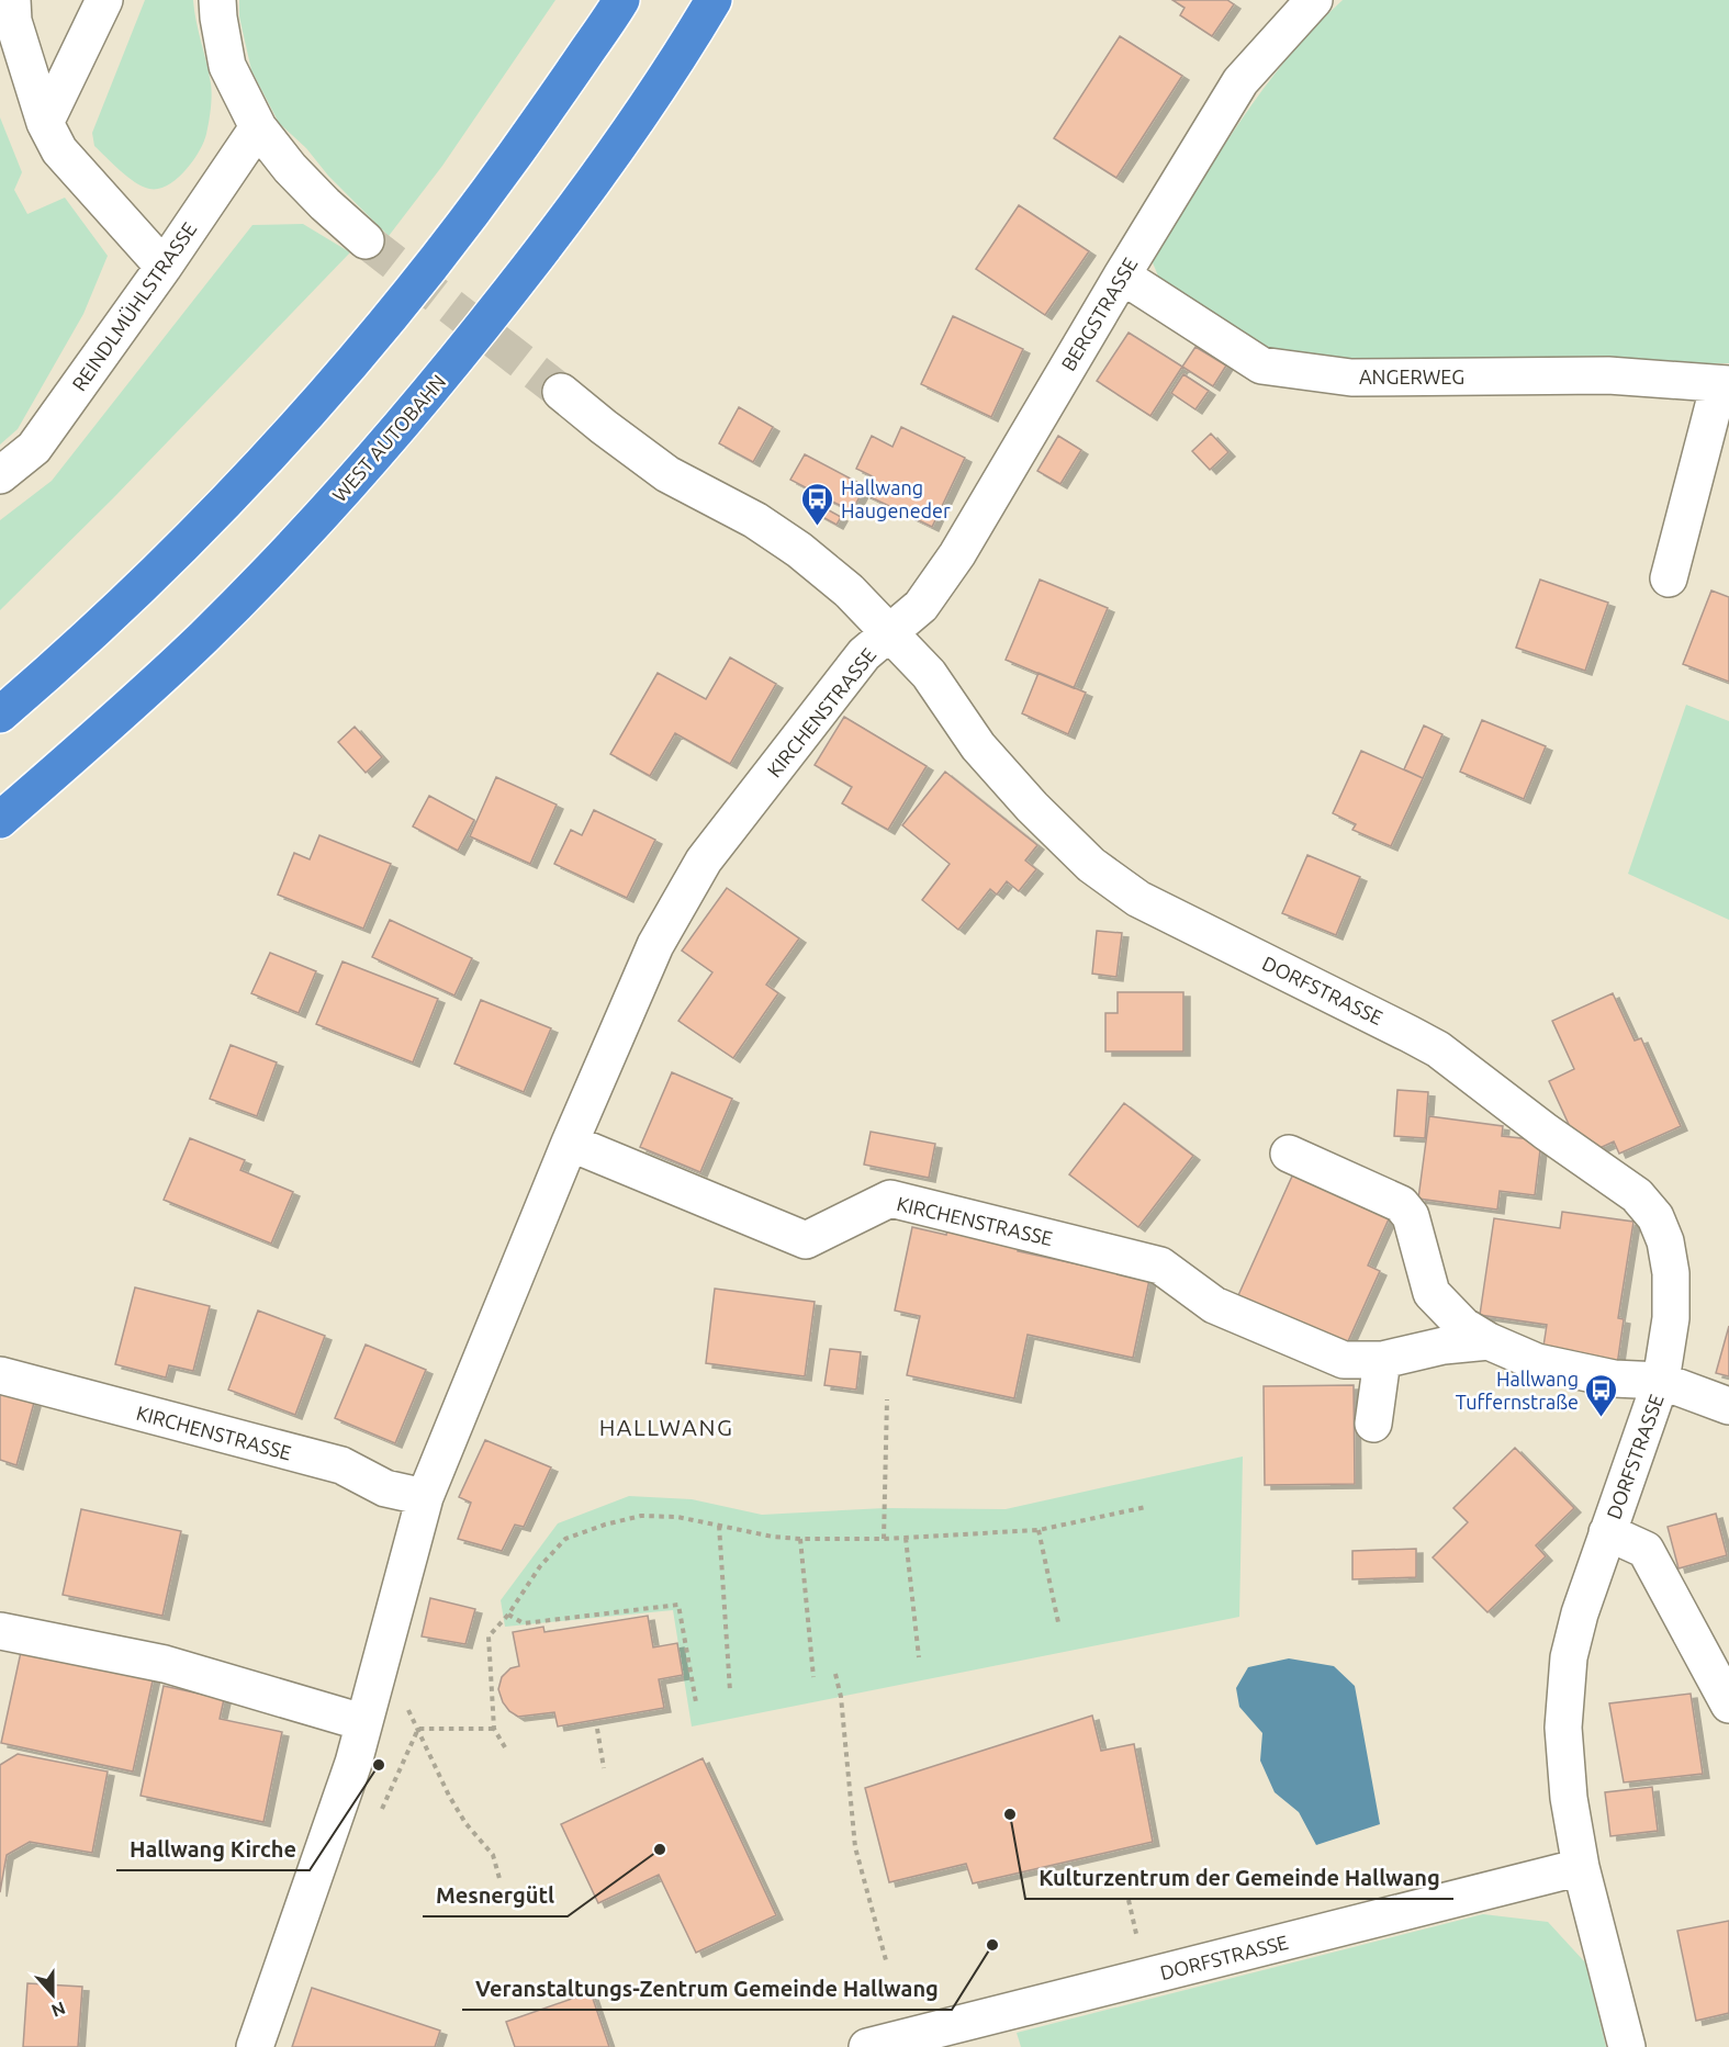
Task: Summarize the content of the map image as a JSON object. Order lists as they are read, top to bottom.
{
  "streets": {
    "highway": ["WEST AUTOBAHN"],
    "street": [
      "REINDLMÜHLSTRASSE",
      "BERGSTRASSE",
      "ANGERWEG",
      "KIRCHENSTRASSE",
      "DORFSTRASSE"
    ]
  },
  "crossings": [
    ["BERGSTRASSE", "ANGERWEG"],
    ["BERGSTRASSE", "KIRCHENSTRASSE"],
    ["BERGSTRASSE", "DORFSTRASSE"],
    ["KIRCHENSTRASSE", "DORFSTRASSE"]
  ],
  "districts": ["HALLWANG"],
  "places": {
    "bus stop": ["Hallwang Haugeneder", "Hallwang Tuffernstraße"],
    "other": [
      "Hallwang Kirche",
      "Kulturzentrum der Gemeinde Hallwang",
      "Mesnergütl",
      "Veranstaltungs-Zentrum Gemeinde Hallwang"
    ]
  },
  "north": "bottom"
}
